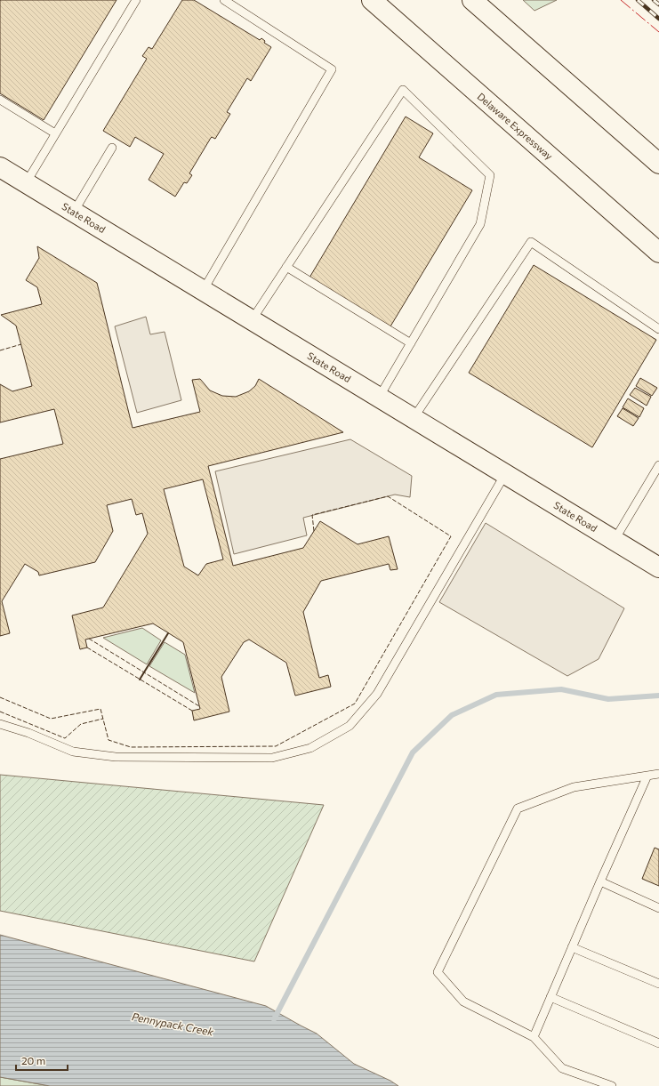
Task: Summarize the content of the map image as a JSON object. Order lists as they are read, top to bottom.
{
  "streets": {
    "main road": ["Delaware Expressway", "State Road"]
  },
  "water": ["Pennypack Creek"],
  "scale_bar": "20 m"
}
